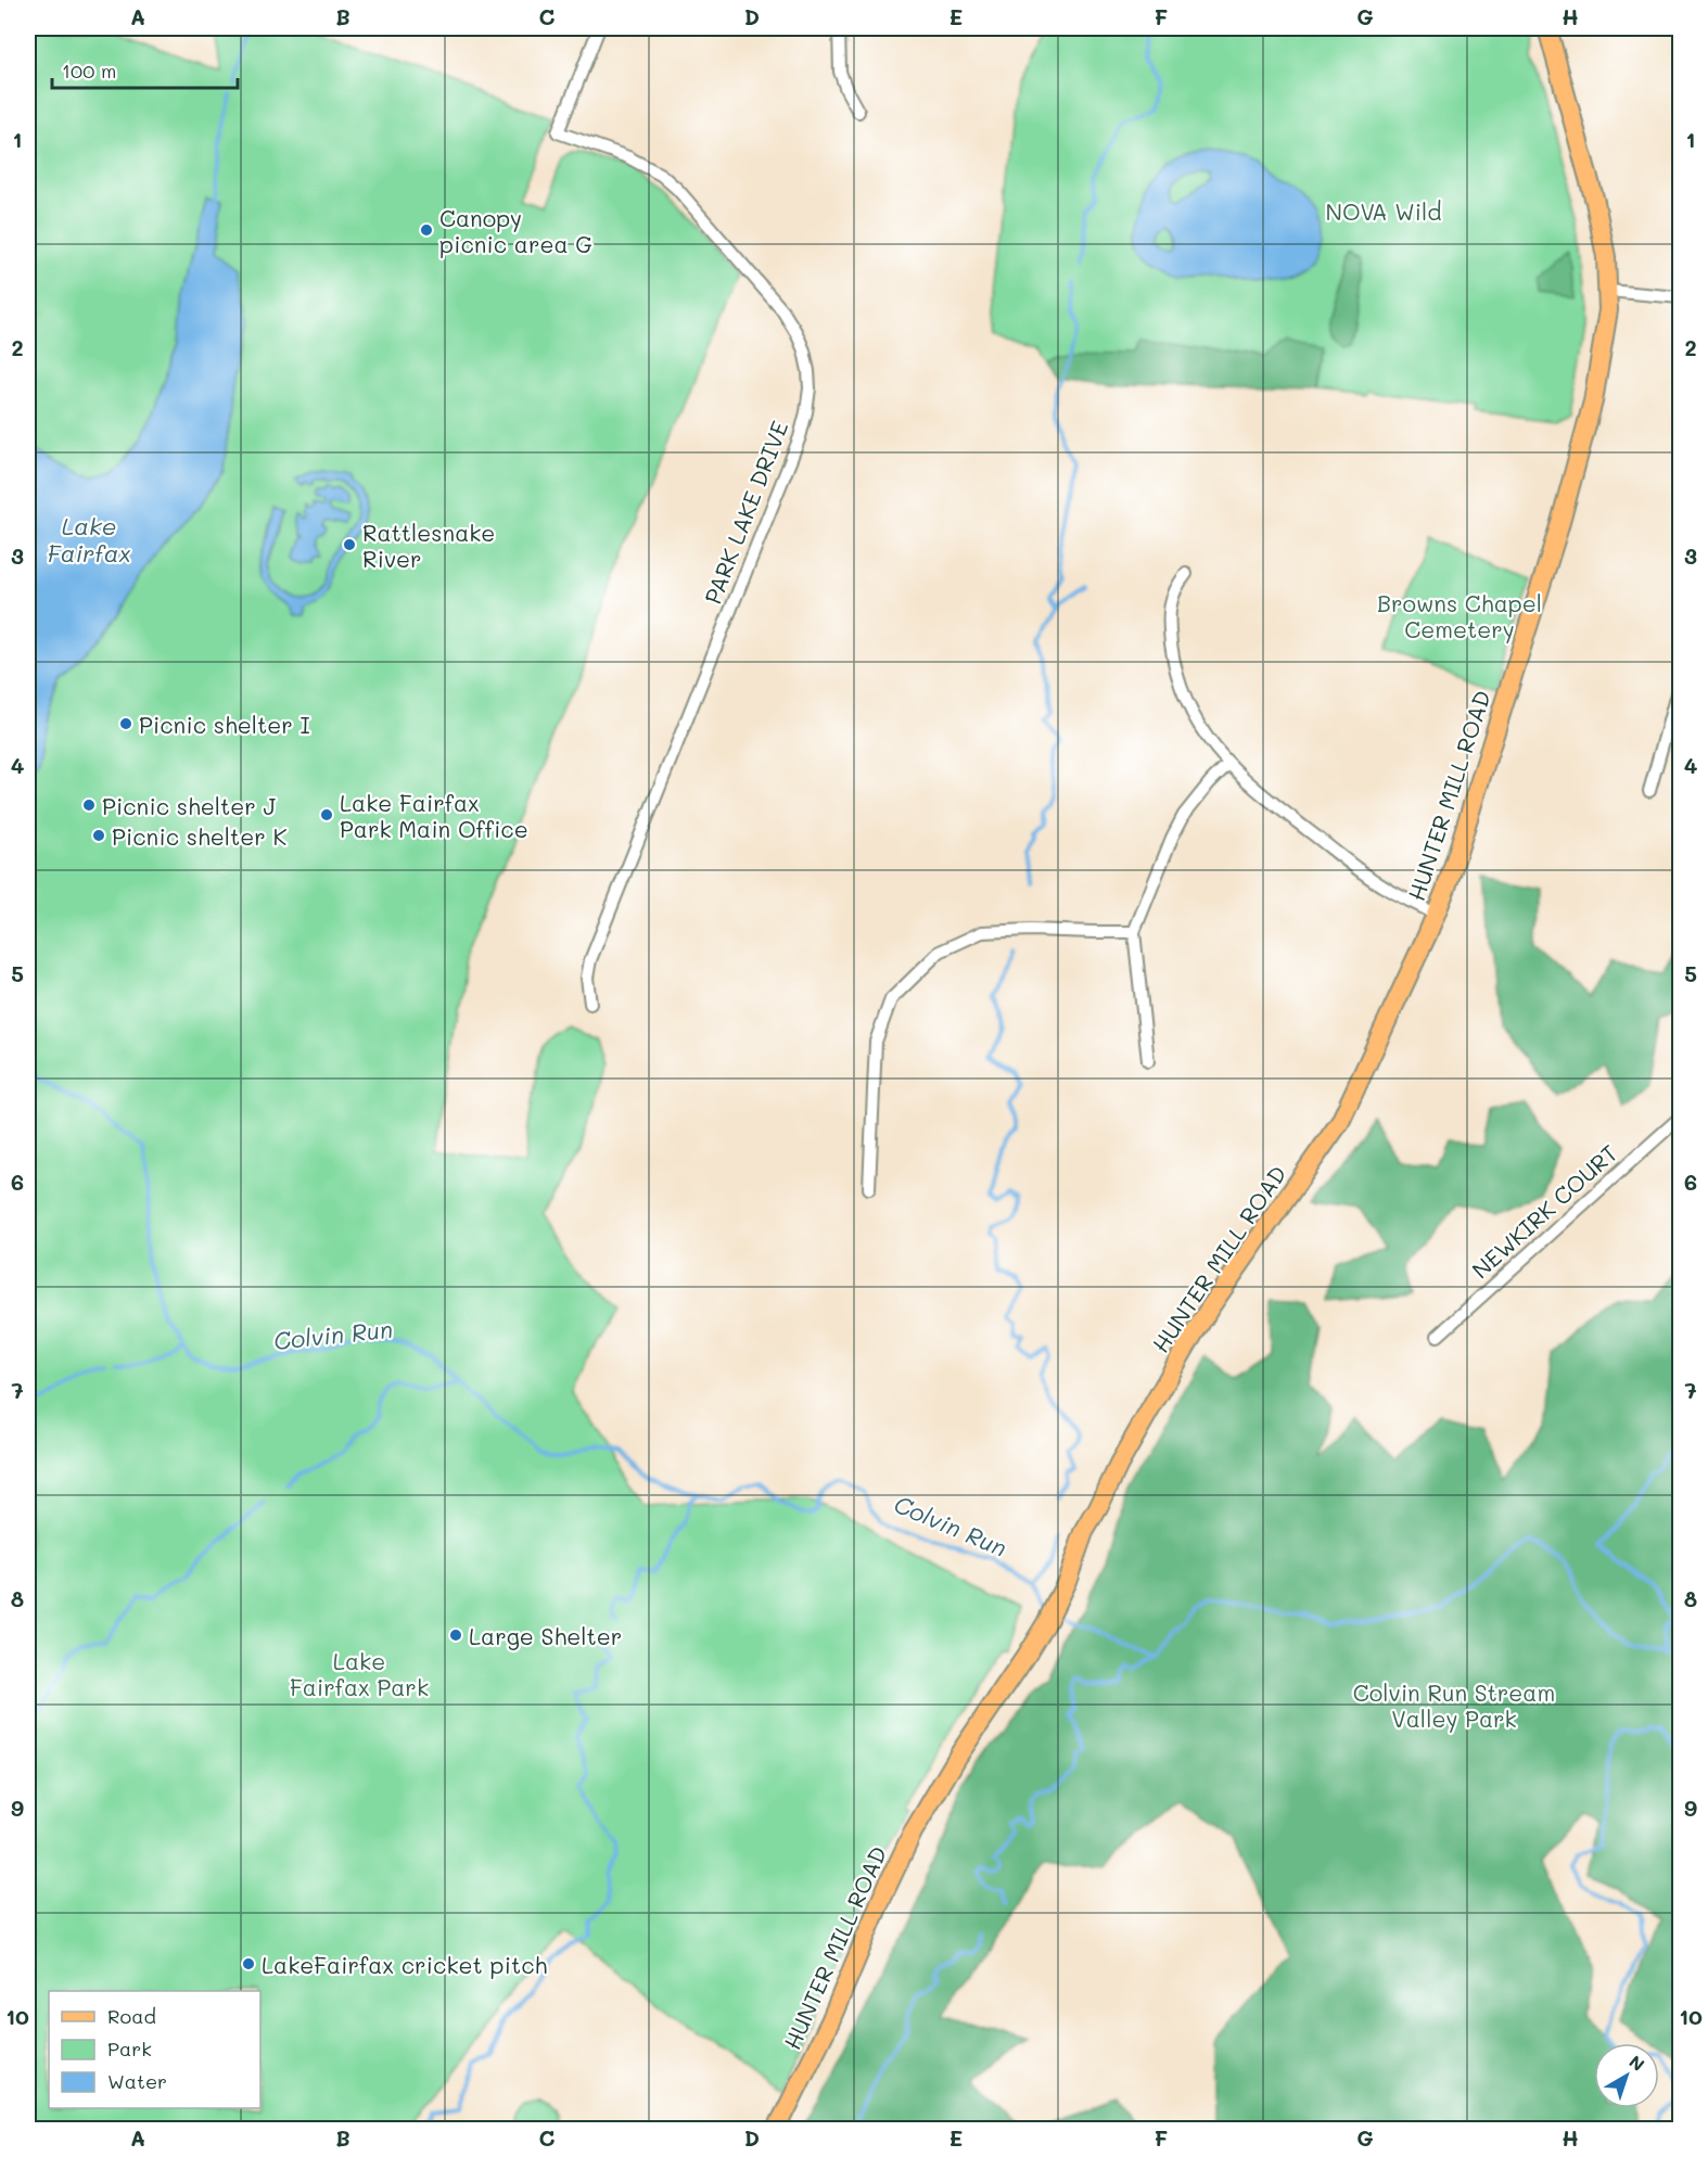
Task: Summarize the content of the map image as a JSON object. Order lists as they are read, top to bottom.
{
  "streets": {
    "main road": ["HUNTER MILL ROAD"],
    "street": ["PARK LAKE DRIVE", "NEWKIRK COURT"]
  },
  "water": ["Lake Fairfax", "Colvin Run"],
  "parks": [
    "NOVA Wild",
    "Browns Chapel Cemetery",
    "Lake Fairfax Park",
    "Colvin Run Stream Valley Park"
  ],
  "places": [
    "Canopy picnic area G",
    "Rattlesnake River",
    "Picnic shelter I",
    "Picnic shelter J",
    "Lake Fairfax Park Main Office",
    "Picnic shelter K",
    "Large Shelter",
    "LakeFairfax cricket pitch"
  ],
  "legend": ["Road", "Park", "Water"],
  "scale_bar": "100 m",
  "north": "top right",
  "grid": {
    "columns": [
      "A",
      "B",
      "C",
      "D",
      "E",
      "F",
      "G",
      "H"
    ],
    "rows": [
      "1",
      "2",
      "3",
      "4",
      "5",
      "6",
      "7",
      "8",
      "9",
      "10"
    ]
  }
}
